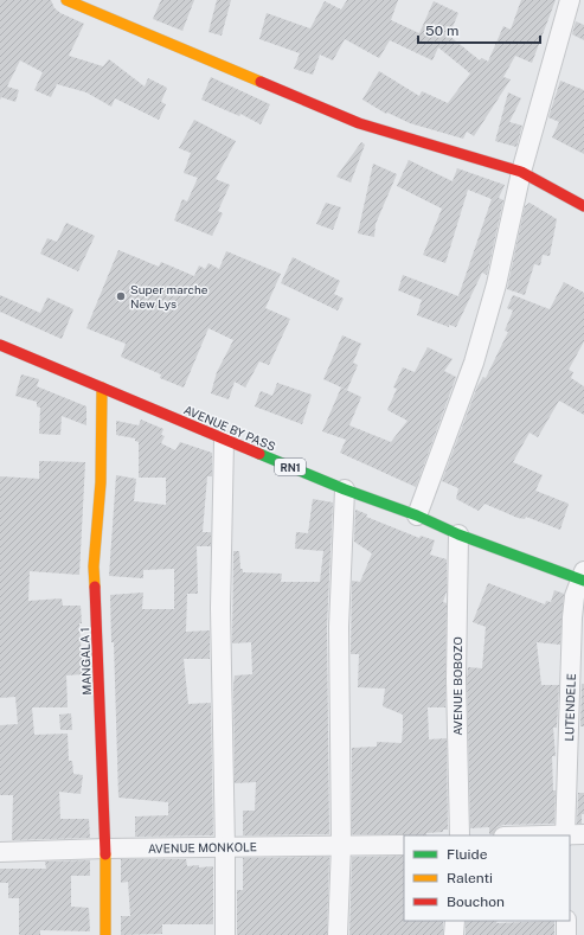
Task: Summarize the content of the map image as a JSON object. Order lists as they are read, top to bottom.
{
  "streets": {
    "main road": ["AVENUE BY PASS", "RN1", "MANGALA 1"],
    "street": ["AVENUE BOBOZO", "LUTENDELE", "AVENUE MONKOLE"]
  },
  "crossings": [
    ["AVENUE BY PASS", "MANGALA 1"],
    ["AVENUE BY PASS", "AVENUE BOBOZO"],
    ["AVENUE BY PASS", "LUTENDELE"],
    ["MANGALA 1", "AVENUE MONKOLE"]
  ],
  "places": ["Super marche New Lys"],
  "legend": ["Fluide", "Ralenti", "Bouchon"],
  "scale_bar": "50 m"
}
